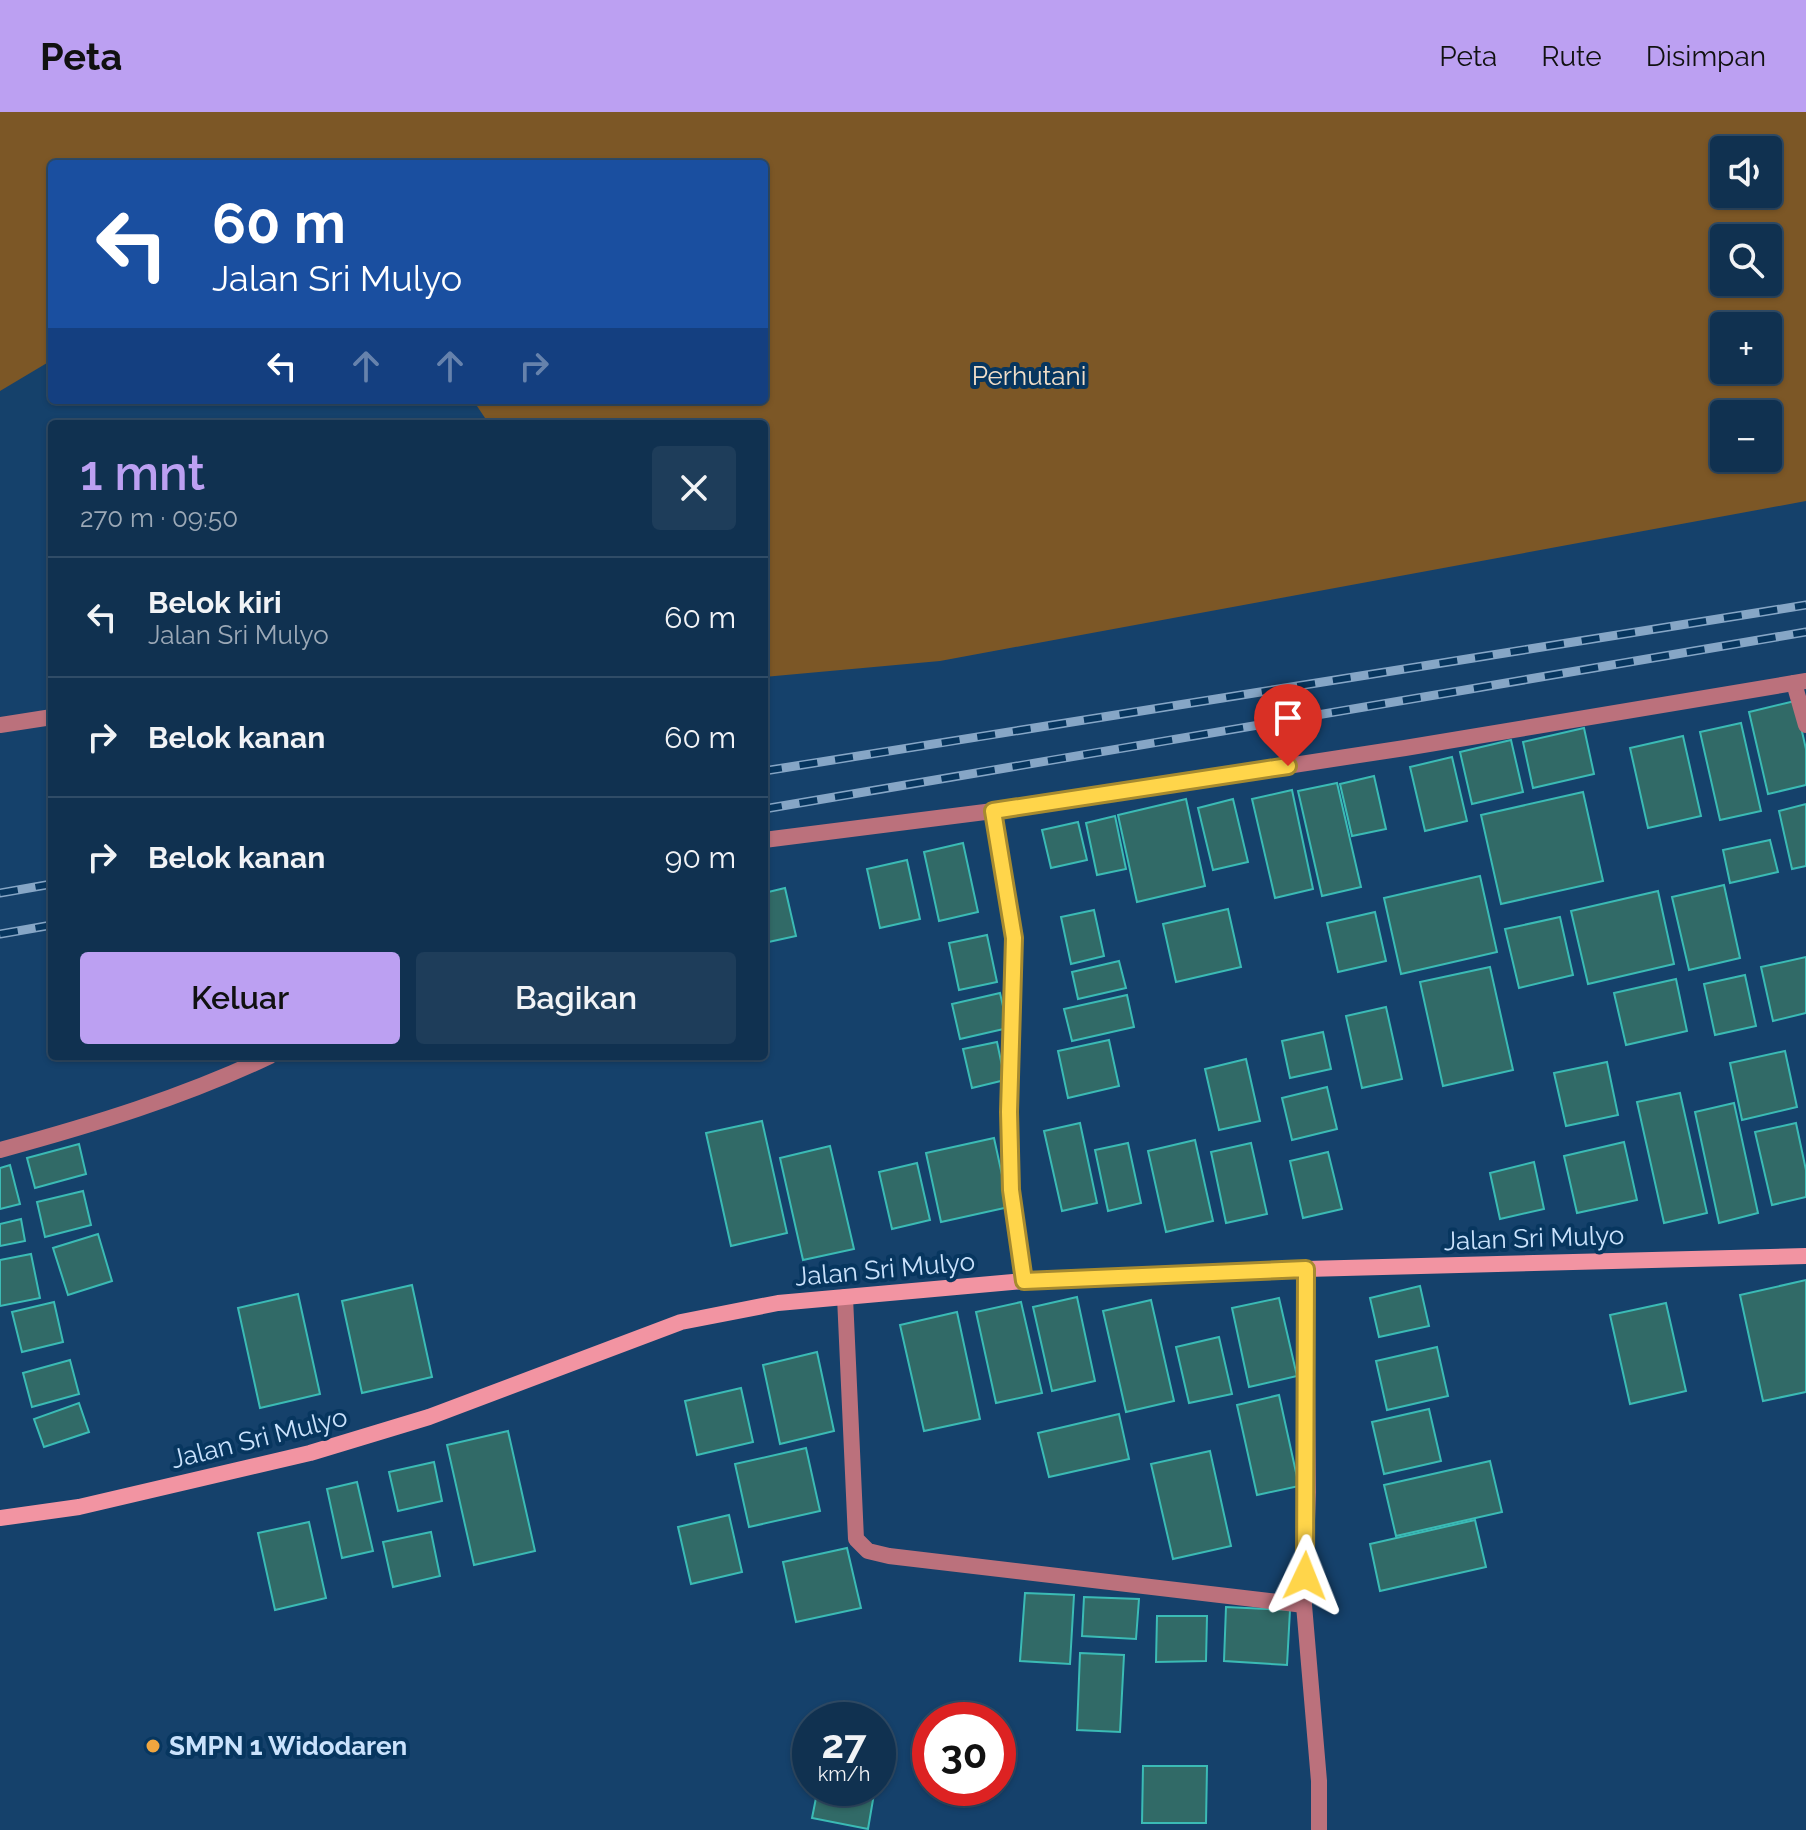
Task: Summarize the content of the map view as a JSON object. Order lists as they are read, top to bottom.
{
  "streets": {
    "main road": ["Jalan Sri Mulyo"]
  },
  "parks": ["Perhutani"],
  "places": ["SMPN 1 Widodaren"],
  "page": {
    "header": "Peta",
    "nav": ["Peta", "Rute", "Disimpan"],
    "map_buttons": ["+", "−"],
    "turn": ["60 m", "Jalan Sri Mulyo"],
    "heading": ["1 mnt", "270 m · 09:50"],
    "list": [
      {
        "name": "Belok kiri",
        "note": "Jalan Sri Mulyo",
        "value": "60 m"
      },
      {
        "name": "Belok kanan",
        "value": "60 m"
      },
      {
        "name": "Belok kanan",
        "value": "90 m"
      }
    ],
    "buttons": ["Keluar", "Bagikan"],
    "speed": "27 km/h",
    "limit": "30"
  }
}
